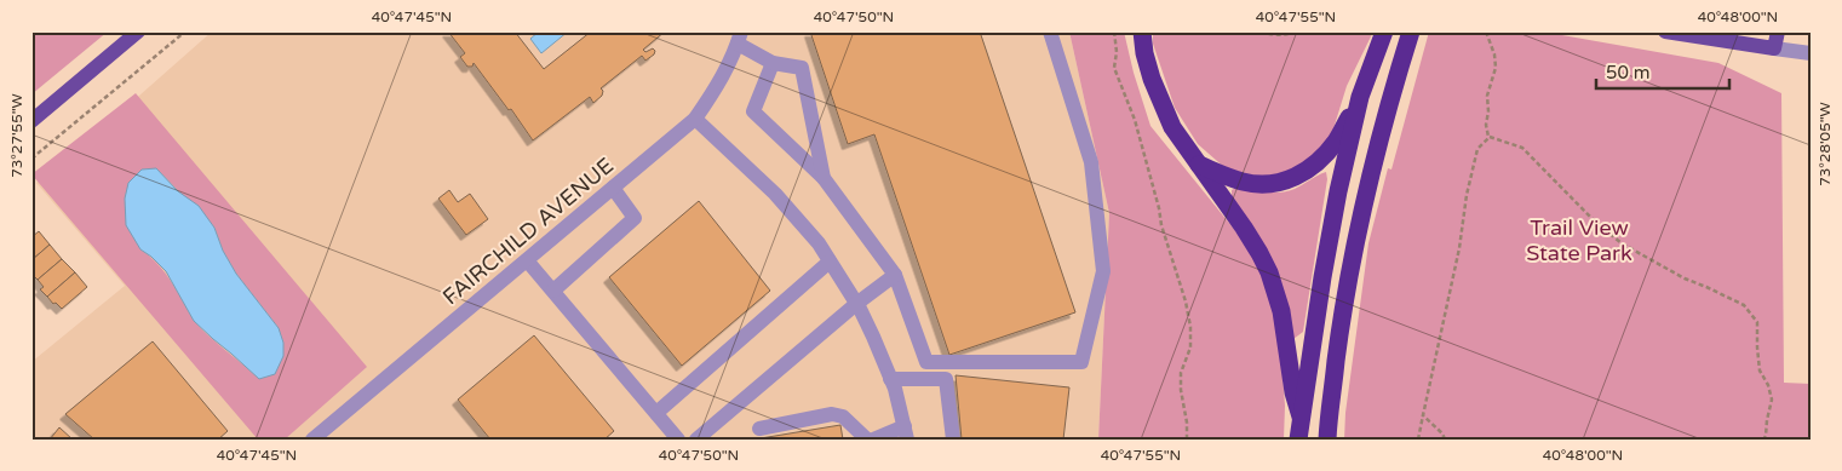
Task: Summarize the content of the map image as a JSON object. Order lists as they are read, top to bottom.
{
  "streets": {
    "street": ["FAIRCHILD AVENUE"]
  },
  "parks": ["Trail View State Park"],
  "scale_bar": "50 m",
  "coordinates": [
    "40°47'45\"N",
    "40°47'50\"N",
    "40°47'55\"N",
    "40°48'00\"N",
    "73°27'55\"W",
    "73°28'05\"W"
  ]
}
